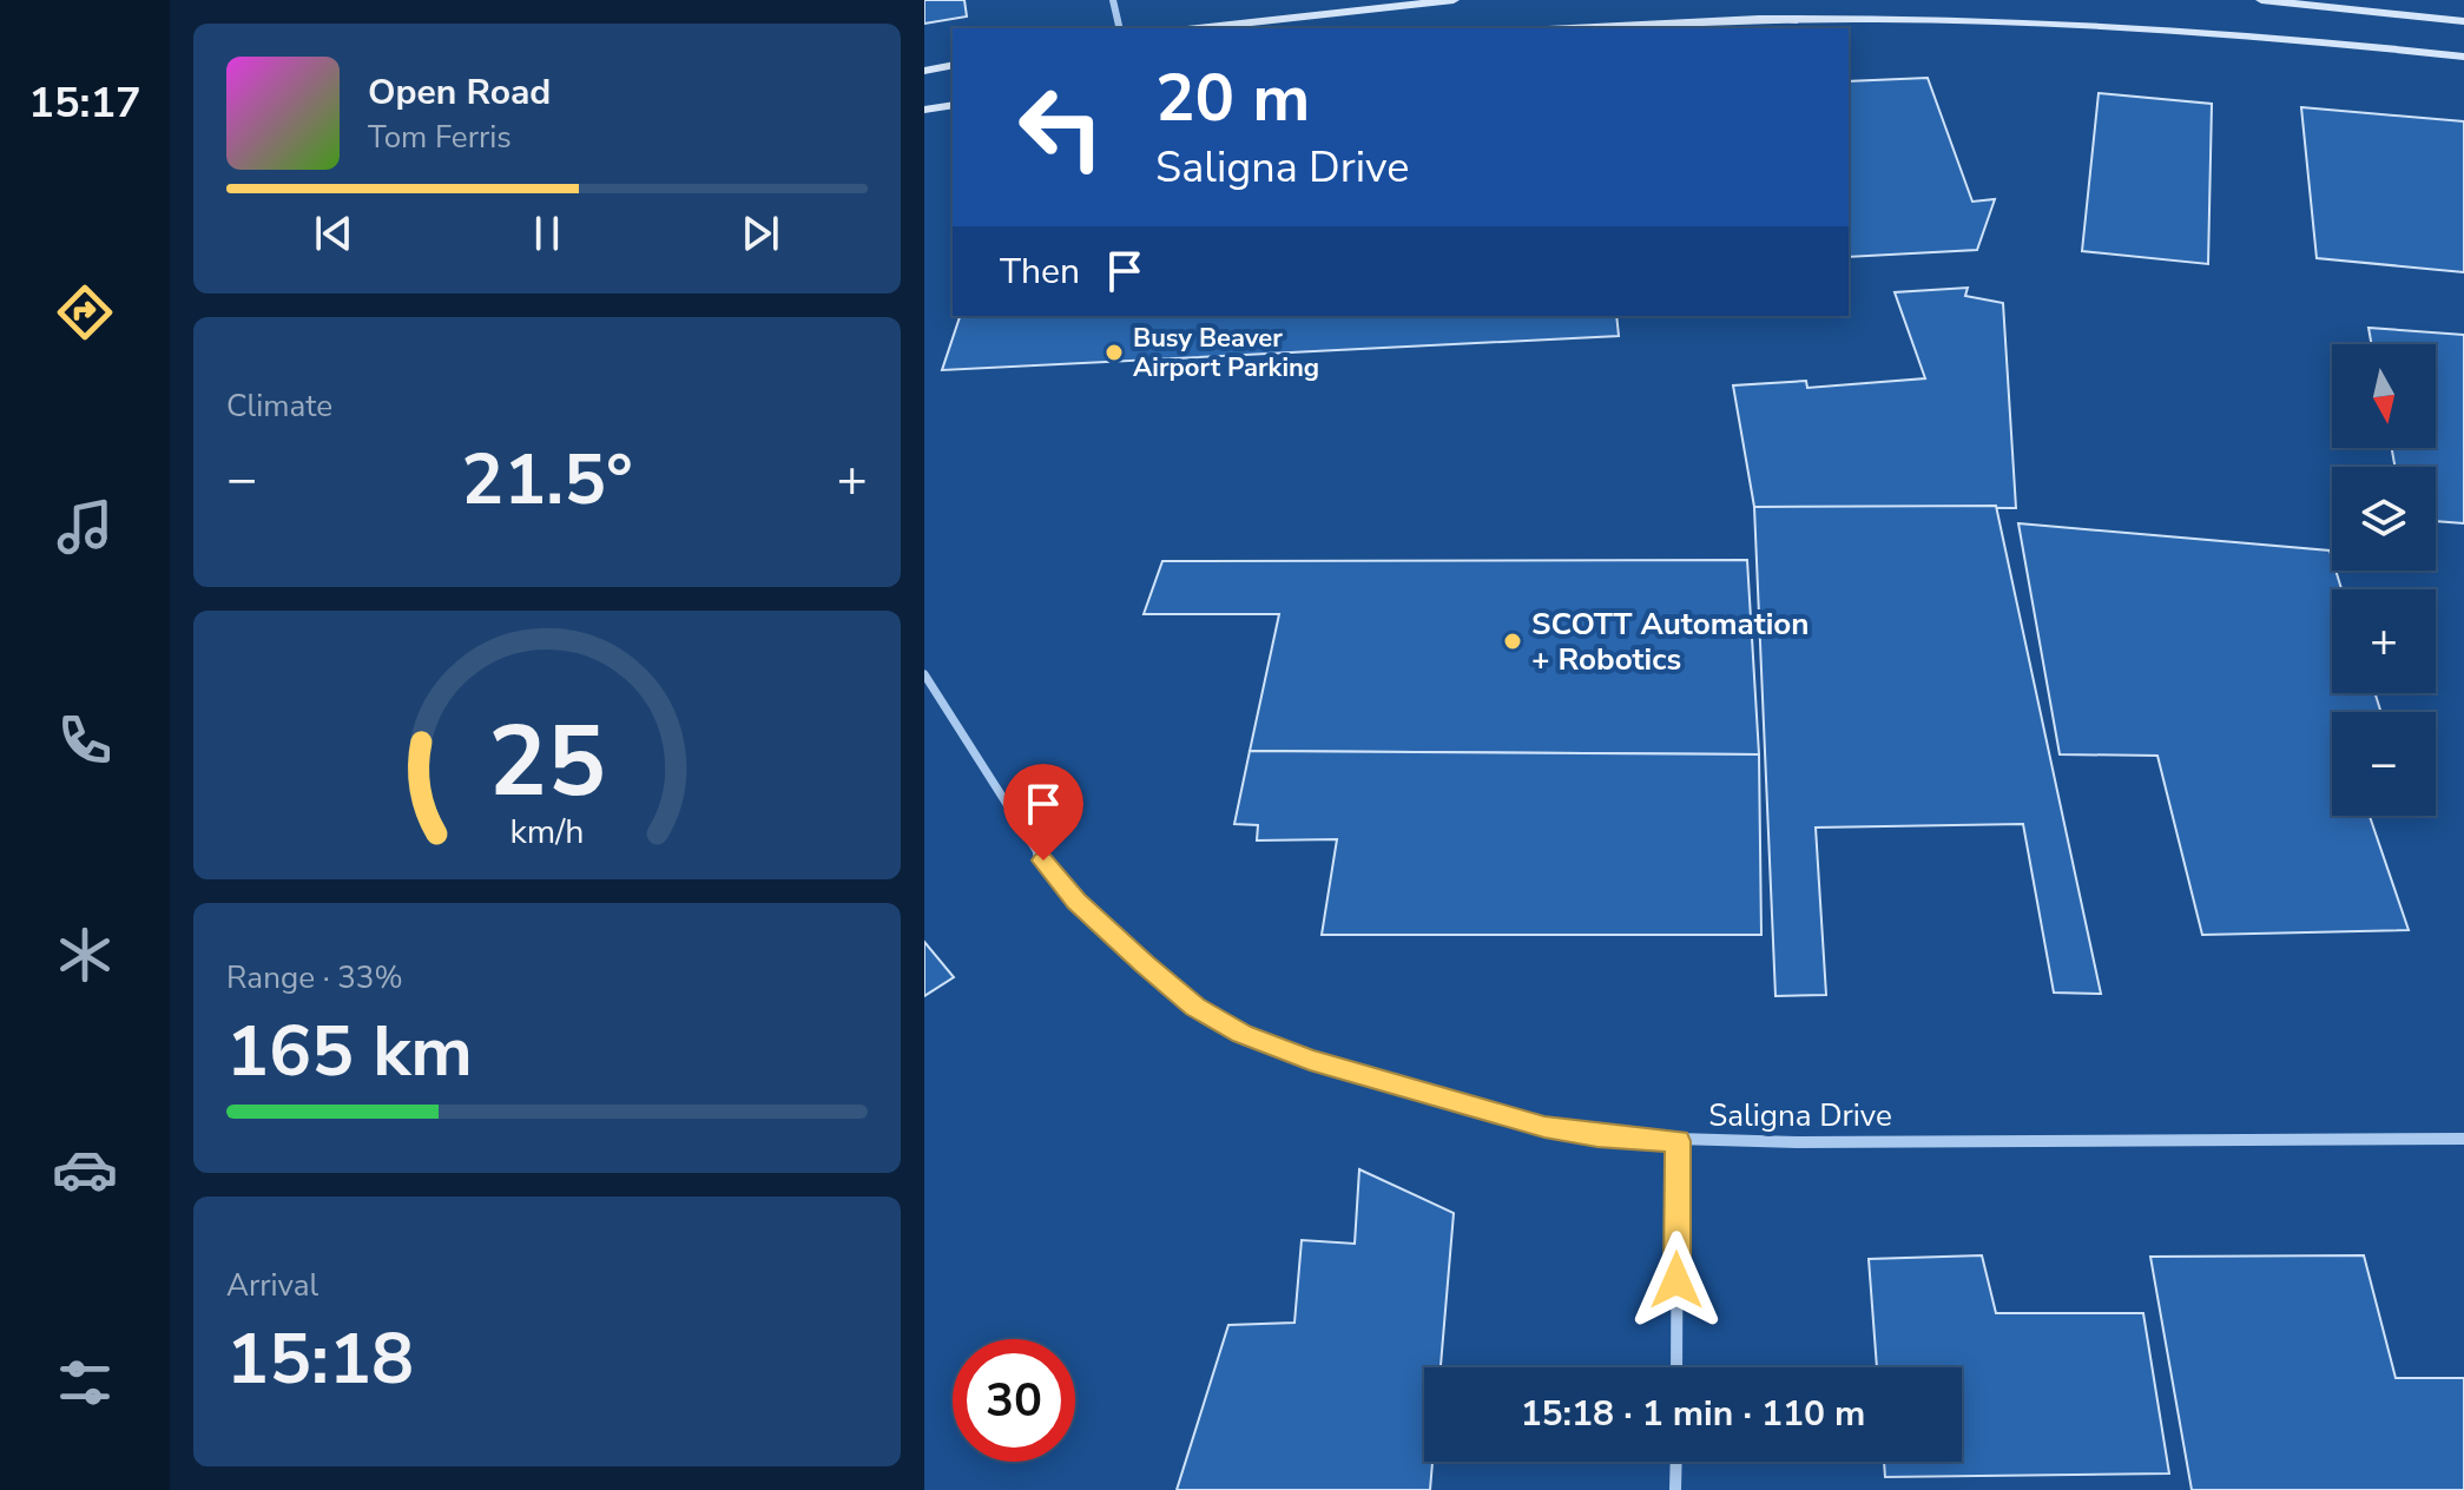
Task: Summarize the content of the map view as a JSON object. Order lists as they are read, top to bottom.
{
  "streets": {
    "street": ["Saligna Drive"]
  },
  "places": ["Busy Beaver Airport Parking", "SCOTT Automation + Robotics"],
  "north": "bottom",
  "page": {
    "tabs": "15:17",
    "turn": ["20 m", "Saligna Drive"],
    "song": ["Open Road", "Tom Ferris"],
    "then": "Then",
    "tile": [
      "Climate",
      ["Range · 33%", "165 km"],
      ["Arrival", "15:18"]
    ],
    "map_buttons": ["+", "−"],
    "heat": ["−", "21.5°", "+"],
    "limit": "30",
    "trip": "15:18 · 1 min · 110 m",
    "gauge": ["25", "km/h"]
  }
}
